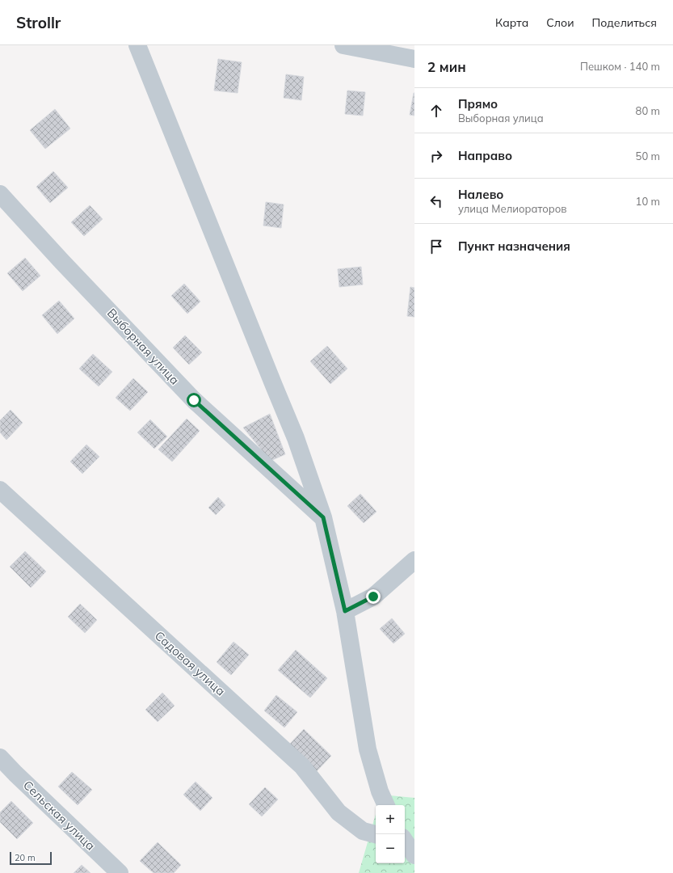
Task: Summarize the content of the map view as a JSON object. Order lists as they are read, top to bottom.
{
  "streets": {
    "street": ["Выборная улица", "Садовая улица", "Сельская улица"]
  },
  "scale_bar": "20 m",
  "page": {
    "header": "Strollr",
    "nav": ["Карта", "Слои", "Поделиться"],
    "heading": ["2 мин", "Пешком · 140 m"],
    "list": [
      ["Прямо", "Выборная улица", "80 m"],
      ["Направо", "50 m"],
      ["Налево", "улица Мелиораторов", "10 m"],
      "Пункт назначения"
    ],
    "map_buttons": ["+", "−"],
    "scale": "20 m"
  }
}
